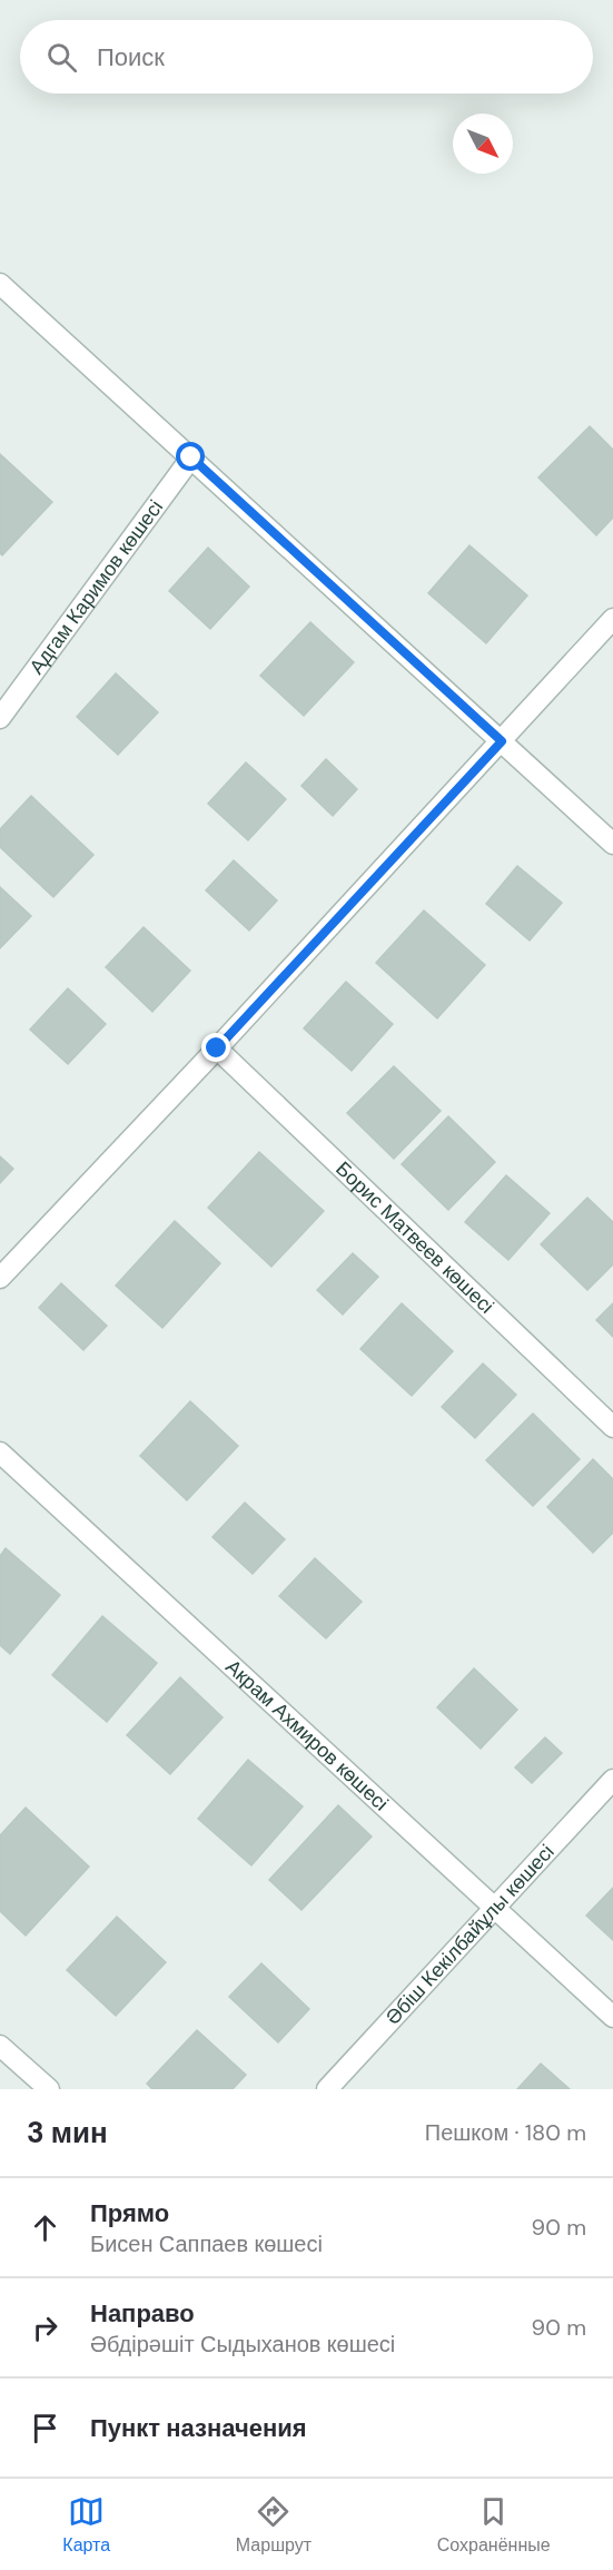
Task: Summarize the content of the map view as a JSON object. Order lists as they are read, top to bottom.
{
  "streets": {
    "street": [
      "Адгам Каримов көшесі",
      "Борис Матвеев көшесі",
      "Акрам Ахмиров көшесі",
      "Әбіш Кекілбайұлы көшесі"
    ]
  },
  "crossings": [
    ["Акрам Ахмиров көшесі", "Әбіш Кекілбайұлы көшесі"]
  ],
  "north": "bottom right",
  "page": {
    "search": "Поиск",
    "heading": ["3 мин", "Пешком · 180 m"],
    "list": [
      ["Прямо", "Бисен Саппаев көшесі", "90 m"],
      ["Направо", "Әбдірәшіт Сыдыханов көшесі", "90 m"],
      "Пункт назначения"
    ],
    "nav": ["Карта", "Маршрут", "Сохранённые"]
  }
}
